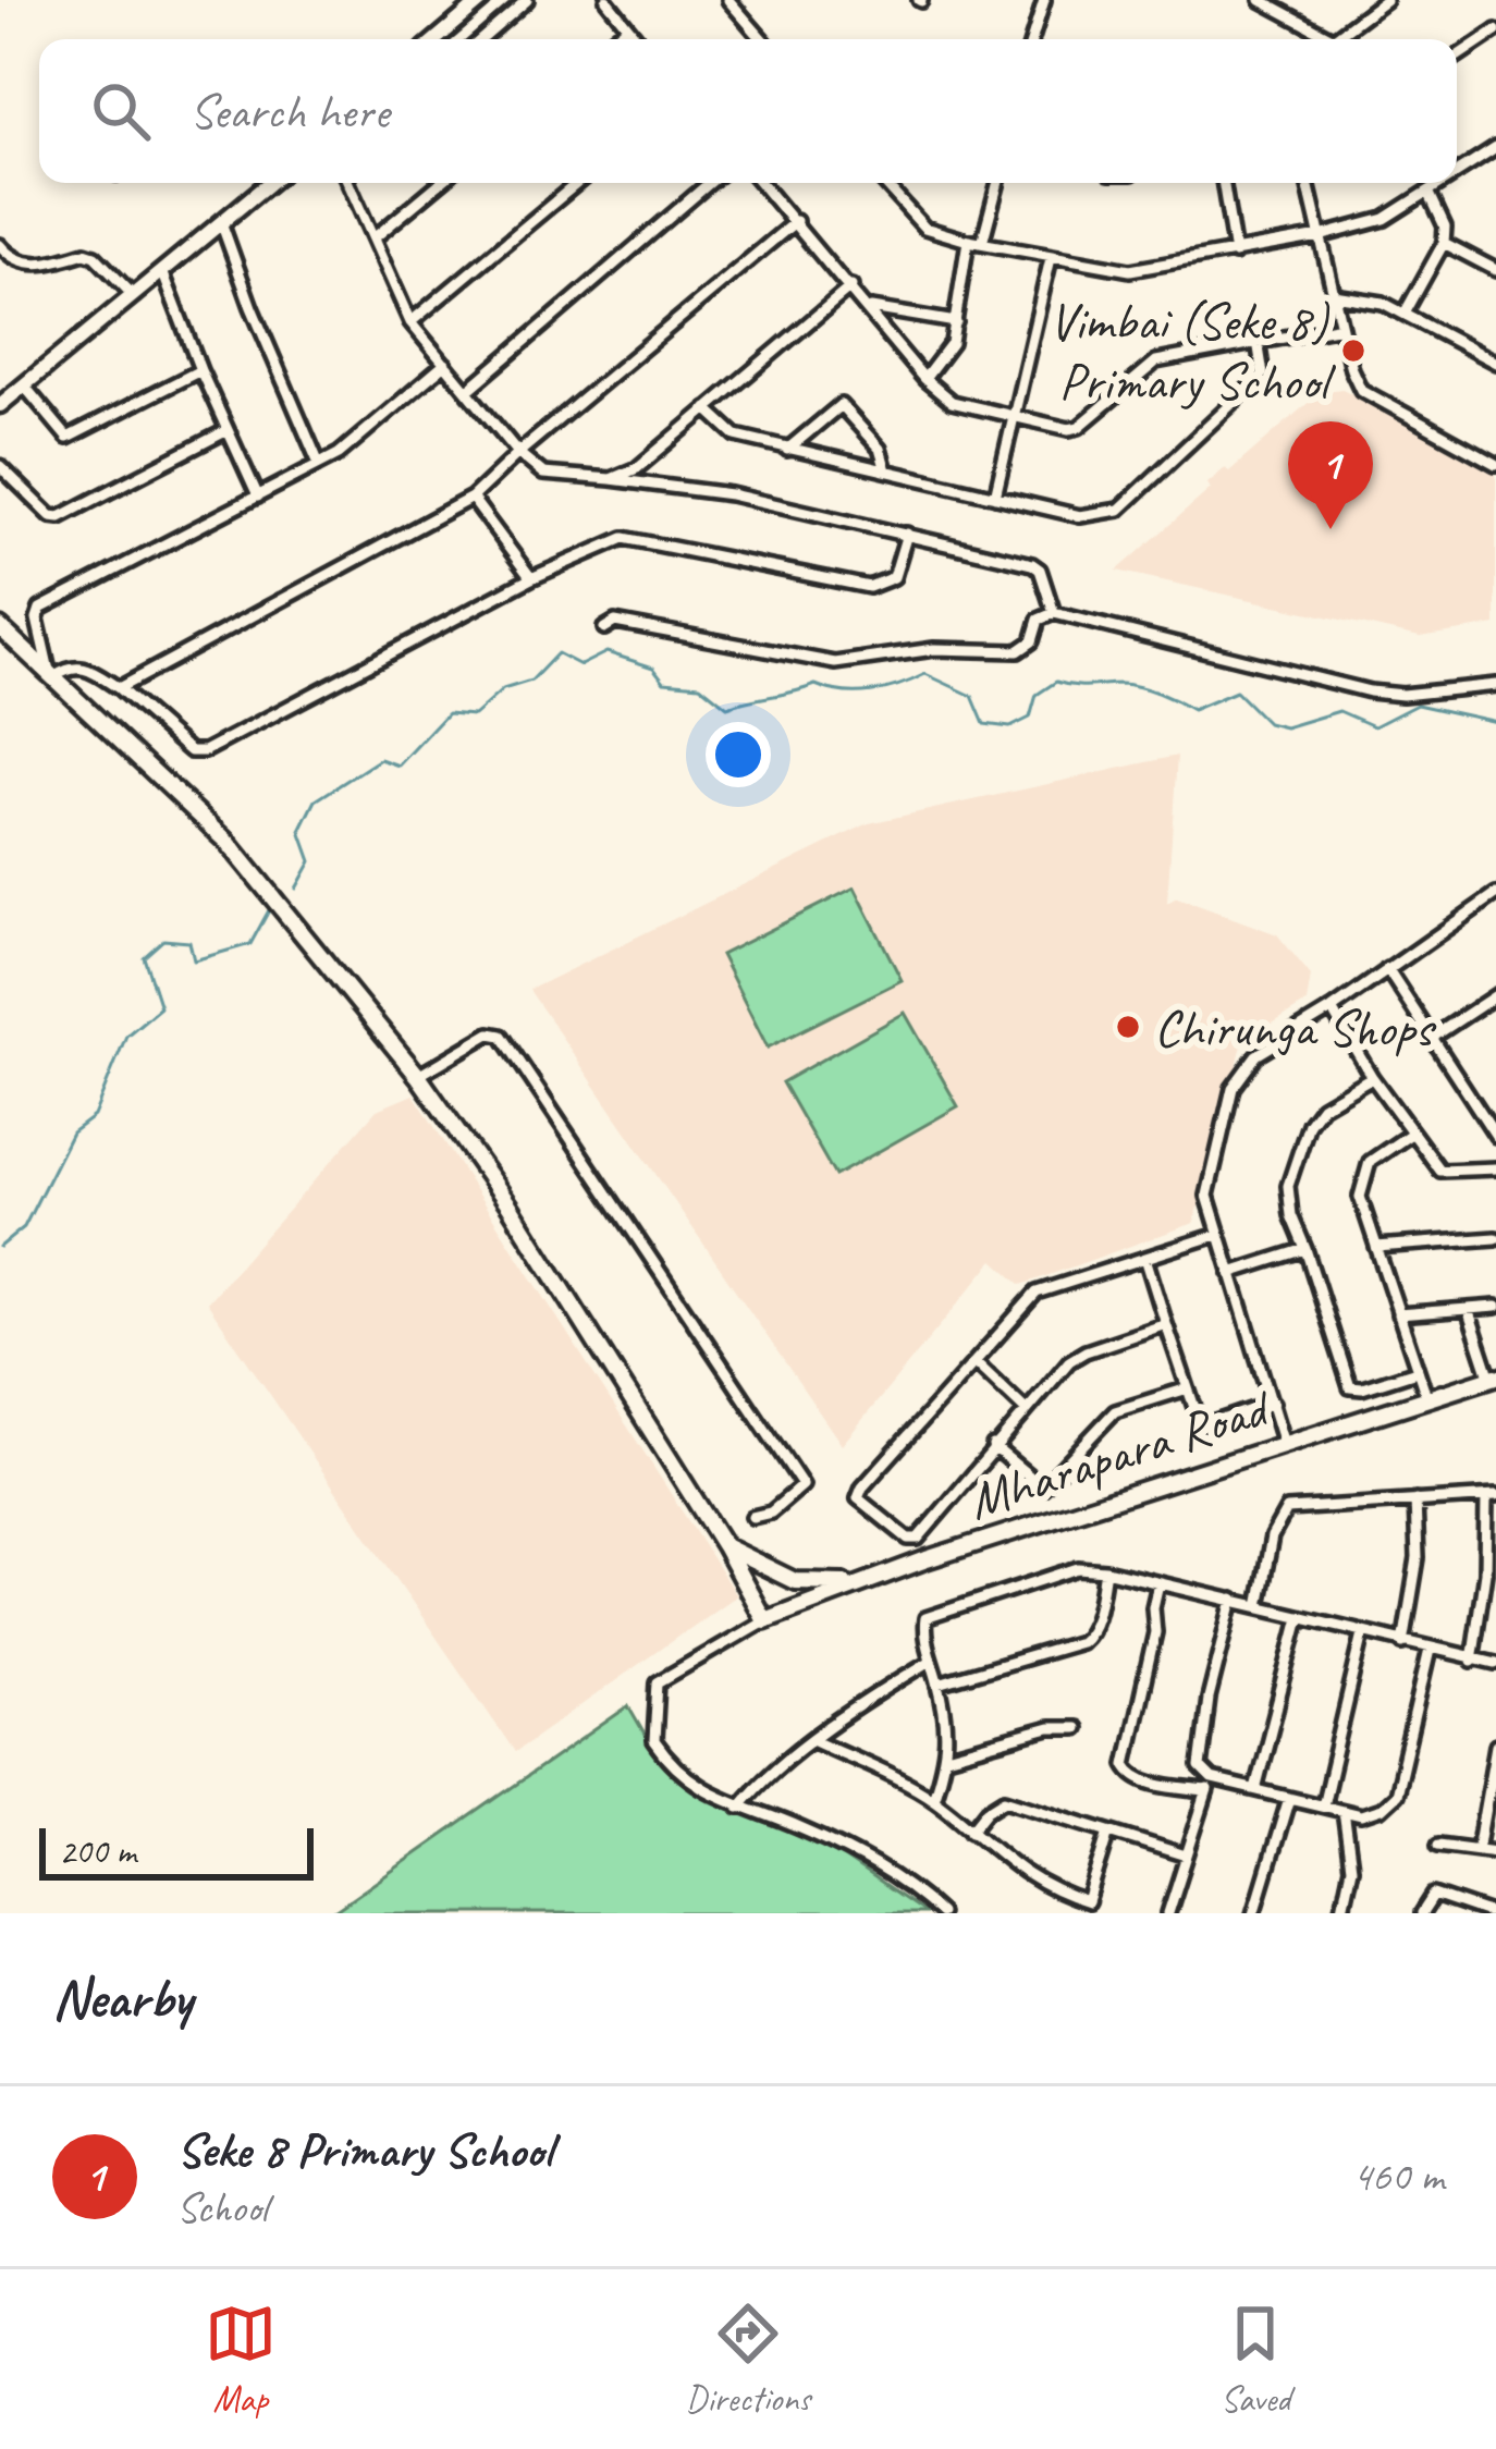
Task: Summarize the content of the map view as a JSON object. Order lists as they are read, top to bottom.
{
  "streets": {
    "main road": ["Mharapara Road"]
  },
  "places": ["Vimbai (Seke 8) Primary School", "Chirunga Shops"],
  "scale_bar": "200 m",
  "page": {
    "search": "Search here",
    "pins": "1",
    "scale": "200 m",
    "heading": "Nearby",
    "list": [
      {
        "mark": "1",
        "name": "Seke 8 Primary School",
        "note": "School",
        "value": "460 m"
      }
    ],
    "nav": ["Map", "Directions", "Saved"]
  }
}
